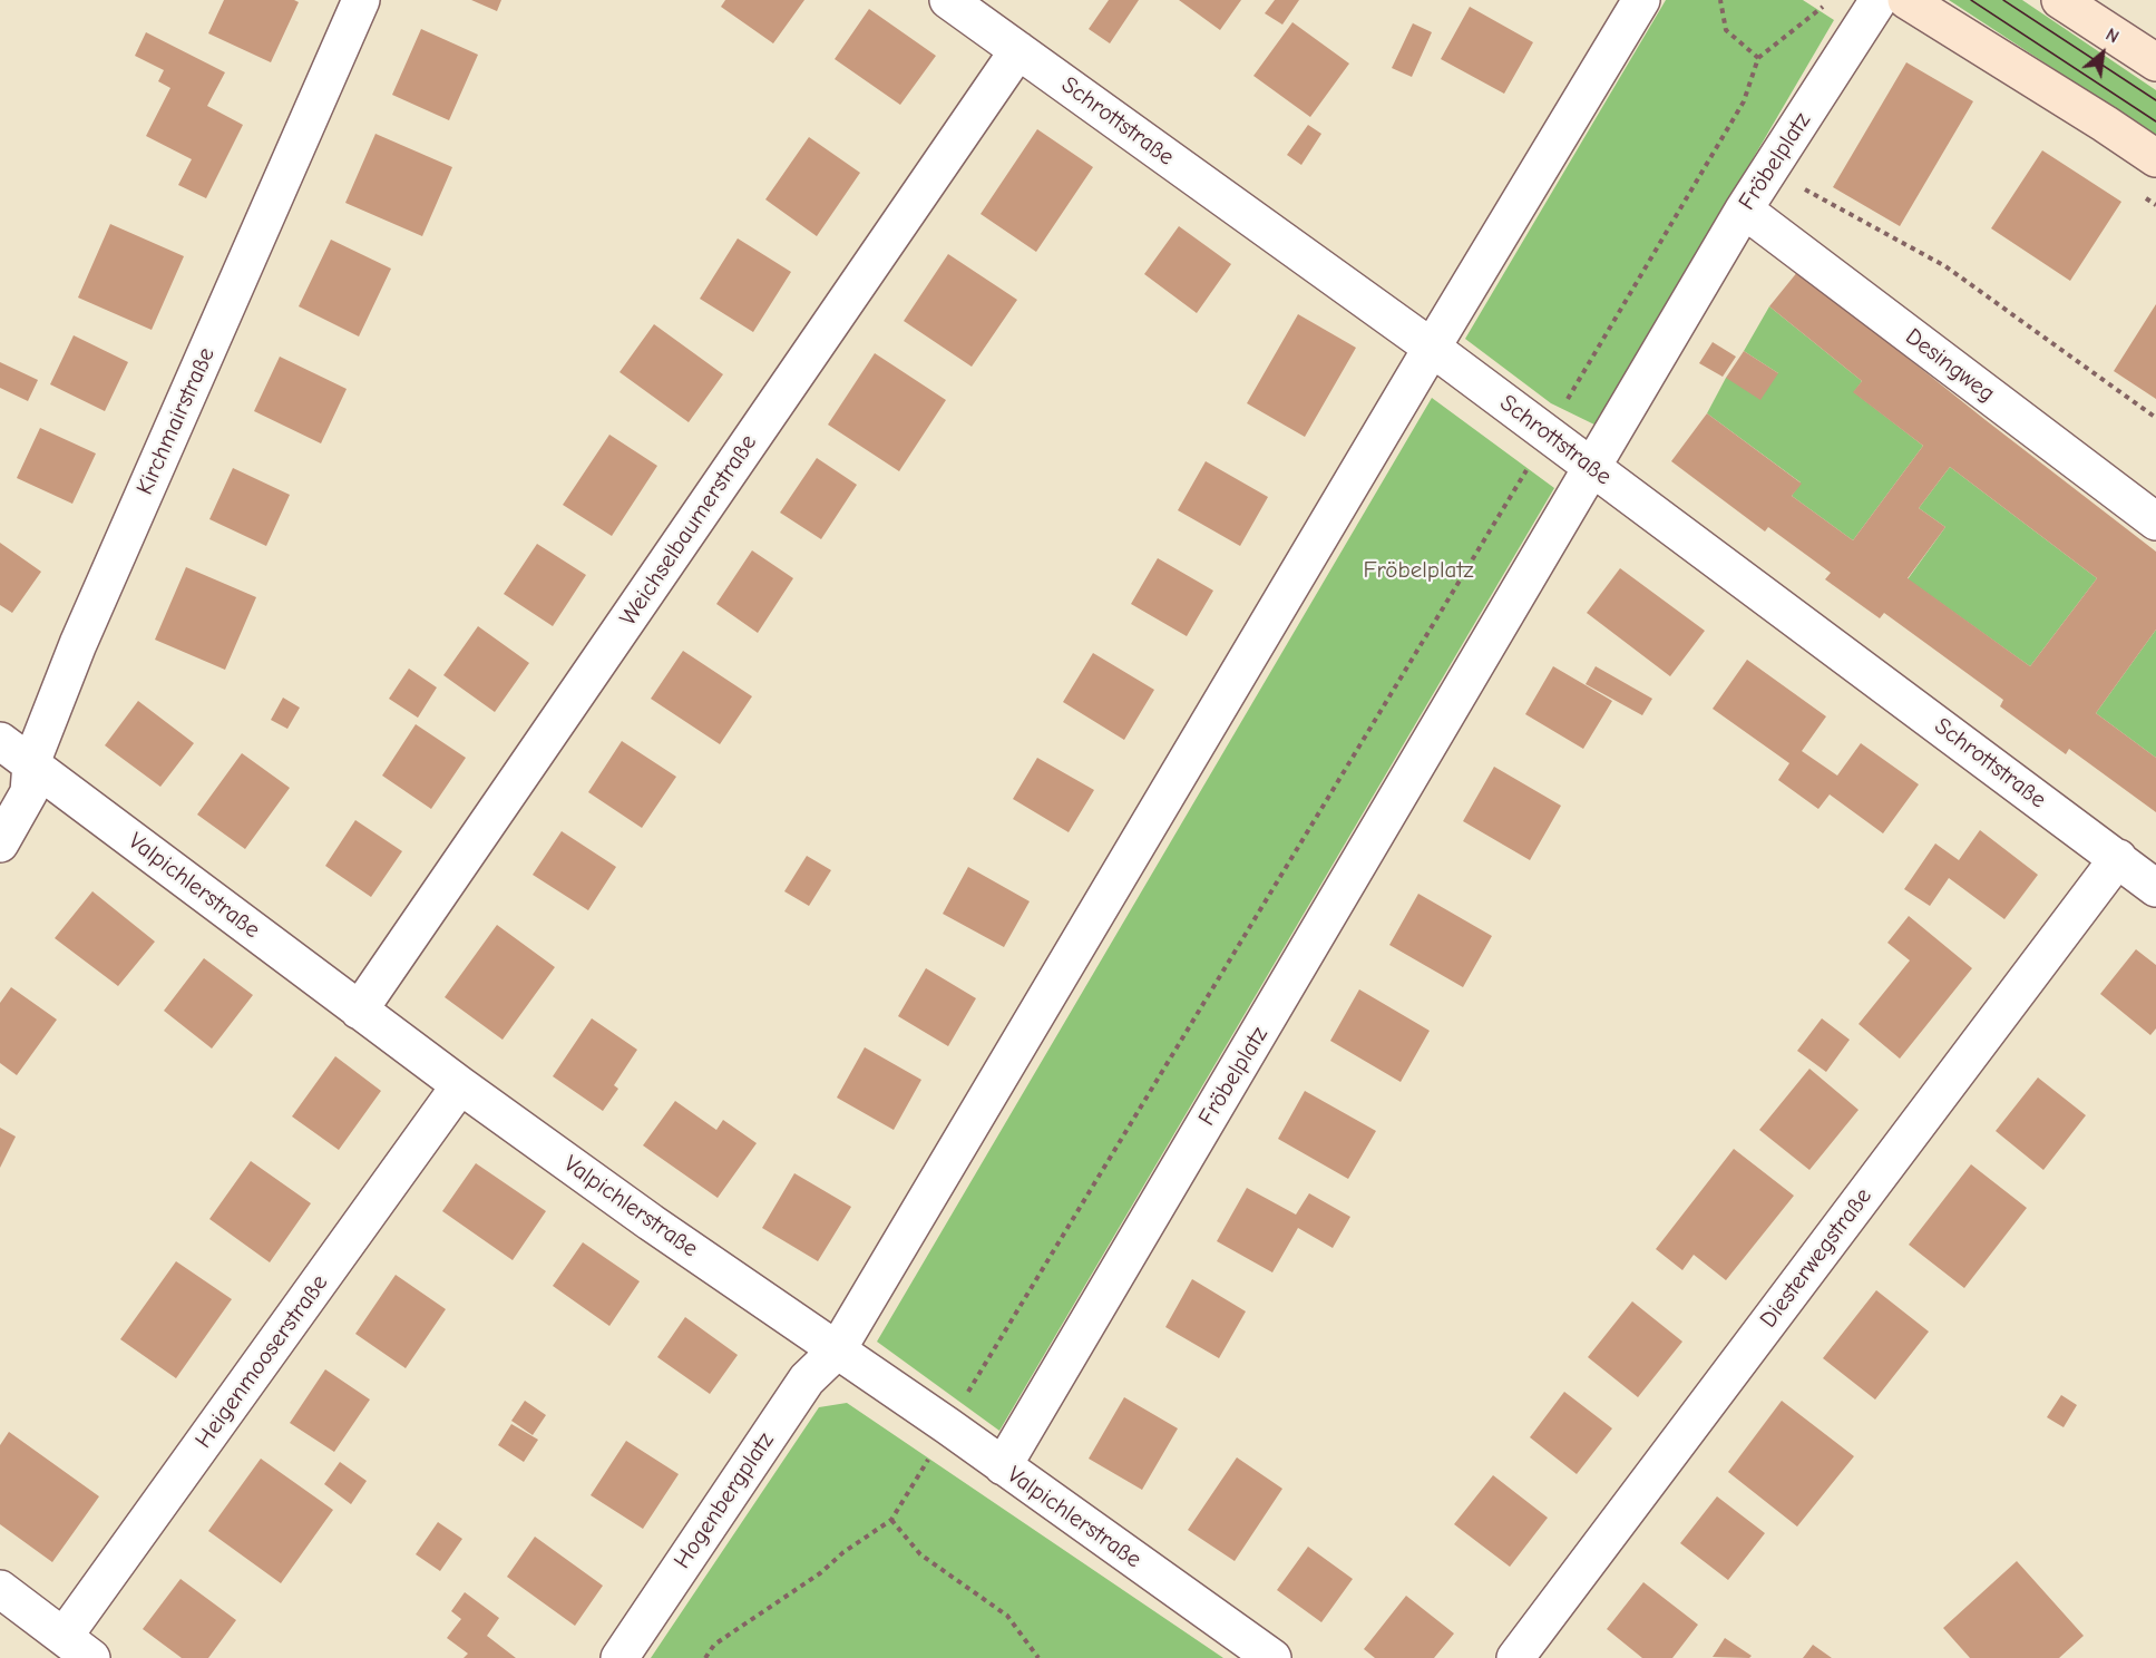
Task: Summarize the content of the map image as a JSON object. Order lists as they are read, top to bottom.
{
  "streets": {
    "street": [
      "Schrottstraße",
      "Fröbelplatz",
      "Desingweg",
      "Kirchmairstraße",
      "Weichselbaumerstraße",
      "Valpichlerstraße",
      "Diesterwegstraße",
      "Heigenmooserstraße",
      "Hogenbergplatz"
    ]
  },
  "crossings": [
    ["Schrottstraße", "Fröbelplatz"],
    ["Schrottstraße", "Weichselbaumerstraße"],
    ["Schrottstraße", "Diesterwegstraße"],
    ["Fröbelplatz", "Desingweg"],
    ["Fröbelplatz", "Valpichlerstraße"],
    ["Kirchmairstraße", "Valpichlerstraße"],
    ["Weichselbaumerstraße", "Valpichlerstraße"],
    ["Valpichlerstraße", "Heigenmooserstraße"],
    ["Valpichlerstraße", "Hogenbergplatz"]
  ],
  "parks": ["Fröbelplatz"],
  "north": "top right"
}
